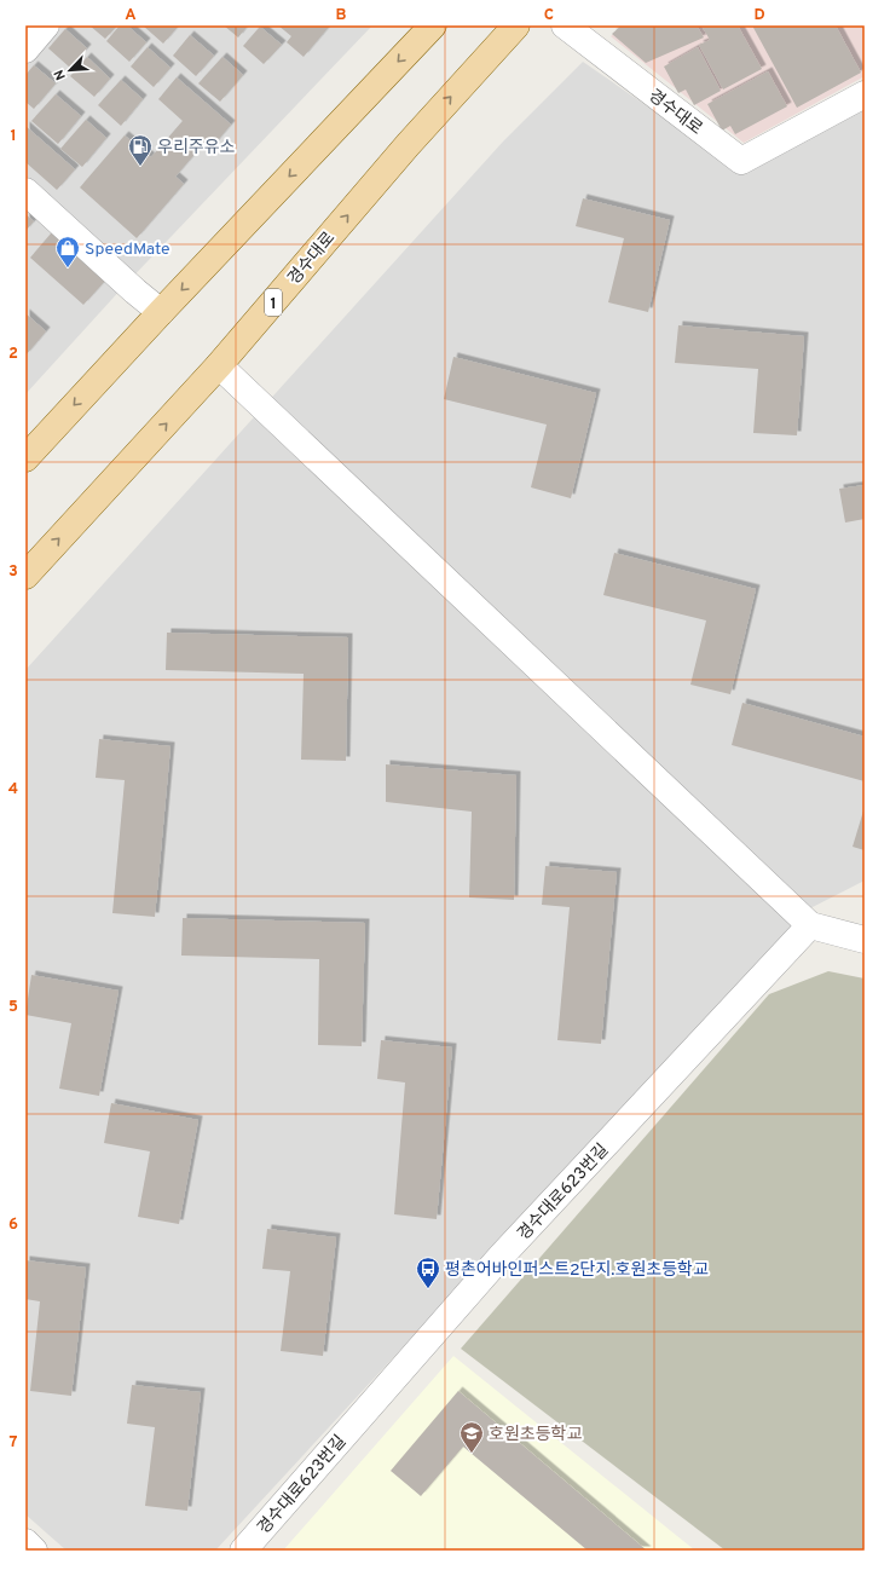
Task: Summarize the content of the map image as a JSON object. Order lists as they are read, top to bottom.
{
  "streets": {
    "main road": ["경수대로", "1"],
    "street": ["경수대로623번길"]
  },
  "places": {
    "fuel station": ["우리주유소"],
    "shop": ["SpeedMate"],
    "bus stop": ["평촌어바인퍼스트2단지.호원초등학교"],
    "school or university": ["호원초등학교"]
  },
  "north": "bottom left",
  "grid": {
    "columns": [
      "A",
      "B",
      "C",
      "D"
    ],
    "rows": [
      "1",
      "2",
      "3",
      "4",
      "5",
      "6",
      "7"
    ]
  }
}
